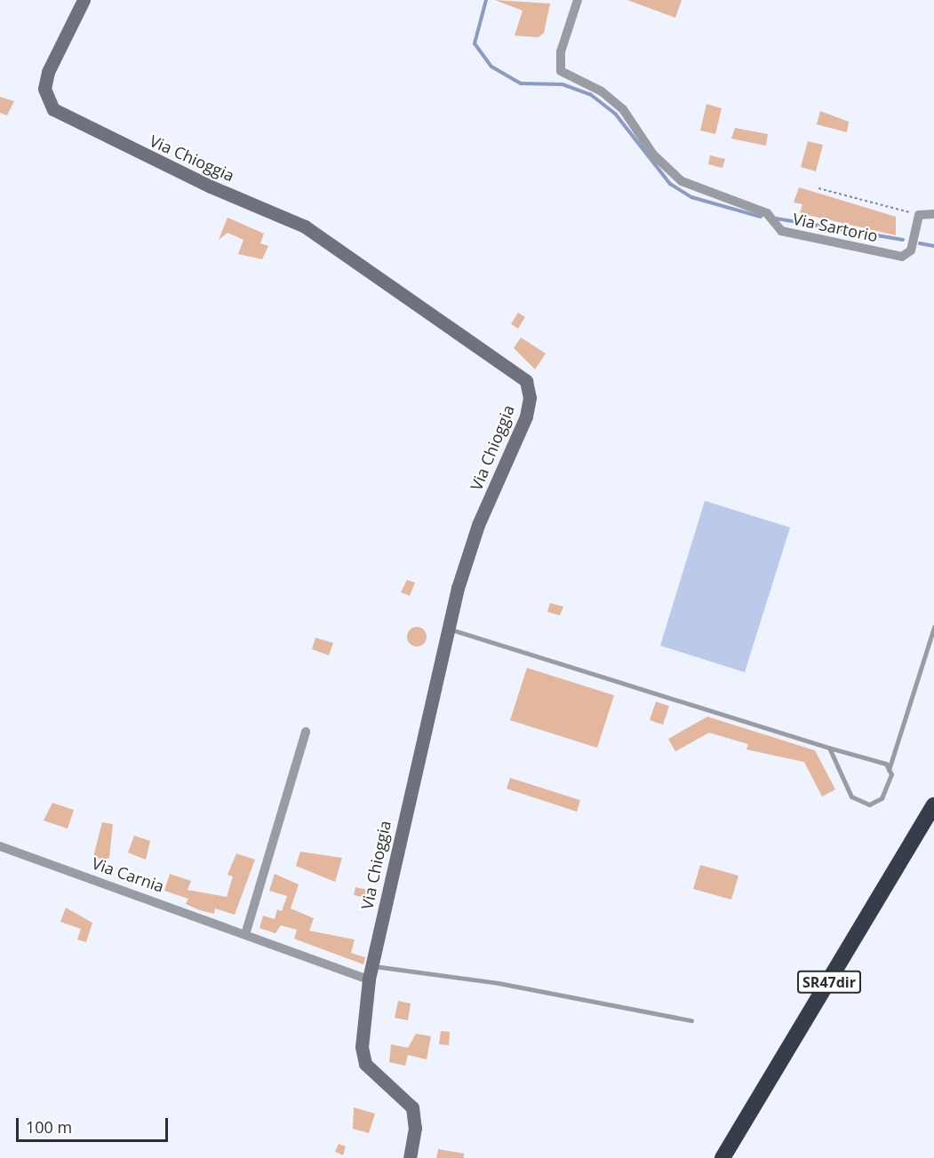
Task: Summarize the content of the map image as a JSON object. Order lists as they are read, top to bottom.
{
  "streets": {
    "highway": ["SR47dir"],
    "street": ["Via Chioggia", "Via Sartorio", "Via Carnia"]
  },
  "crossings": [
    ["Via Chioggia", "Via Carnia"]
  ],
  "scale_bar": "100 m"
}
